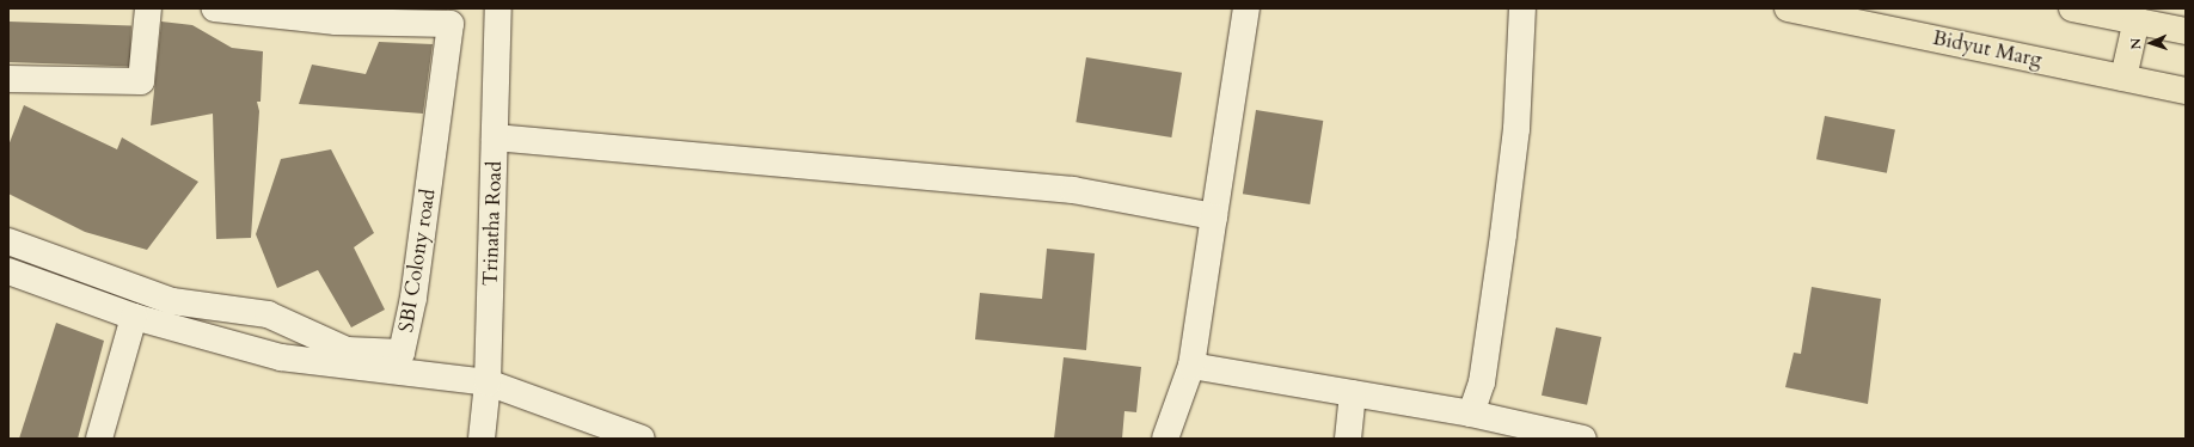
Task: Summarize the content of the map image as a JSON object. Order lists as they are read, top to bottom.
{
  "streets": {
    "main road": ["Bidyut Marg"],
    "street": ["Trinatha Road", "SBI Colony road"]
  },
  "north": "left"
}
